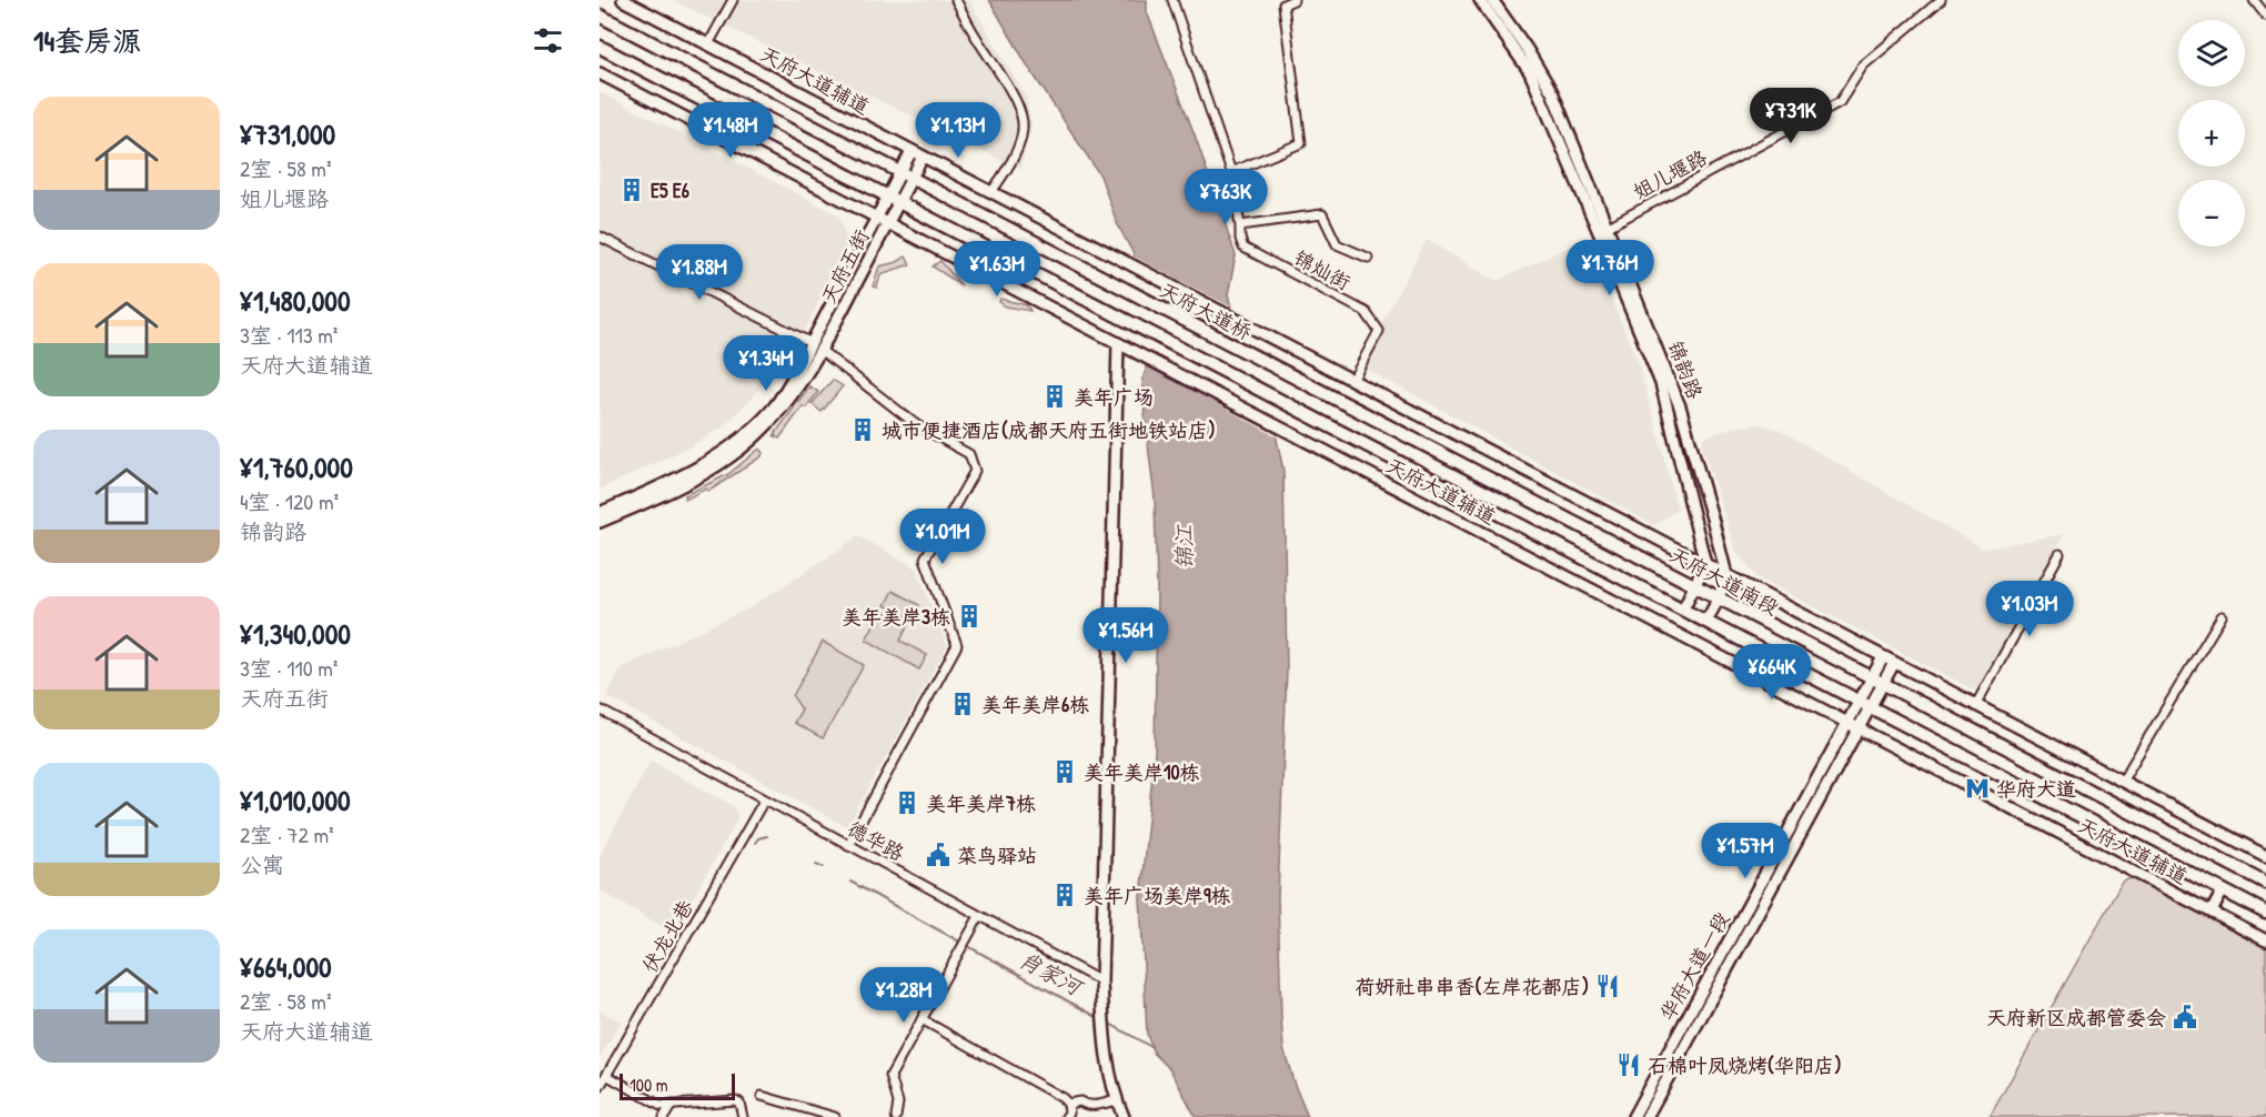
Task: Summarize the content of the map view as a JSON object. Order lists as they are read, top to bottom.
{
  "streets": {
    "main road": ["天府大道桥", "天府大道南段"],
    "street": [
      "天府大道辅道",
      "姐儿堰路",
      "天府五街",
      "锦灿街",
      "锦韵路",
      "德华路",
      "伏龙北巷",
      "华府大道一段"
    ]
  },
  "crossings": [
    ["天府大道辅道", "天府五街"],
    ["天府大道辅道", "锦灿街"],
    ["天府大道辅道", "锦韵路"],
    ["天府大道辅道", "华府大道一段"],
    ["姐儿堰路", "锦韵路"],
    ["天府五街", "天府大道桥"],
    ["天府大道桥", "天府大道南段"],
    ["德华路", "伏龙北巷"]
  ],
  "water": ["锦江", "肖家河"],
  "places": {
    "building": [
      "E5 E6",
      "美年广场",
      "城市便捷酒店(成都天府五街地铁站店)",
      "美年美岸3栋",
      "美年美岸6栋",
      "美年美岸10栋",
      "美年美岸7栋",
      "美年广场美岸9栋"
    ],
    "metro station": ["华府大道"],
    "public building": ["菜鸟驿站", "天府新区成都管委会"],
    "restaurant": ["荷妍社串串香(左岸花都店)", "石棉叶凤烧烤(华阳店)"]
  },
  "scale_bar": "100 m",
  "page": {
    "heading": "14套房源",
    "map_buttons": ["+", "−"],
    "list": [
      {
        "name": "¥731,000",
        "note": "2室 · 58 m² · 姐儿堰路"
      },
      {
        "name": "¥1,480,000",
        "note": "3室 · 113 m² · 天府大道辅道"
      },
      {
        "name": "¥1,760,000",
        "note": "4室 · 120 m² · 锦韵路"
      },
      {
        "name": "¥1,340,000",
        "note": "3室 · 110 m² · 天府五街"
      },
      {
        "name": "¥1,010,000",
        "note": "2室 · 72 m² · 公寓"
      },
      {
        "name": "¥664,000",
        "note": "2室 · 58 m² · 天府大道辅道"
      }
    ],
    "price": [
      "¥731K",
      "¥1.48M",
      "¥1.13M",
      "¥763K",
      "¥1.76M",
      "¥1.63M",
      "¥1.88M",
      "¥1.34M",
      "¥1.01M",
      "¥1.03M",
      "¥1.56M",
      "¥664K",
      "¥1.57M",
      "¥1.28M"
    ],
    "scale": "100 m"
  }
}
